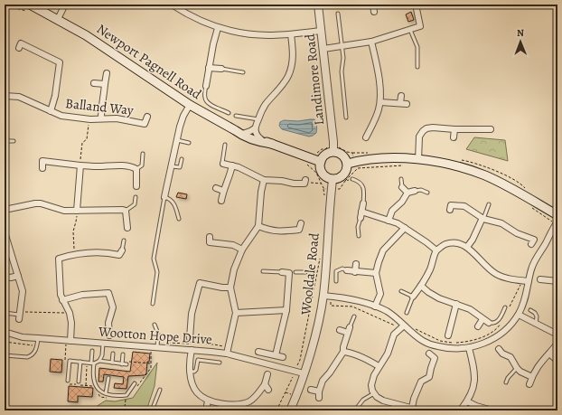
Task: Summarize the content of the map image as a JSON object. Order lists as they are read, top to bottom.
{
  "streets": {
    "main road": ["Newport Pagnell Road"],
    "street": [
      "Landimore Road",
      "Balland Way",
      "Wooldale Road",
      "Wootton Hope Drive"
    ]
  },
  "crossings": [
    ["Newport Pagnell Road", "Landimore Road"],
    ["Newport Pagnell Road", "Wooldale Road"],
    ["Landimore Road", "Wooldale Road"],
    ["Wooldale Road", "Wootton Hope Drive"]
  ],
  "north": "top"
}
